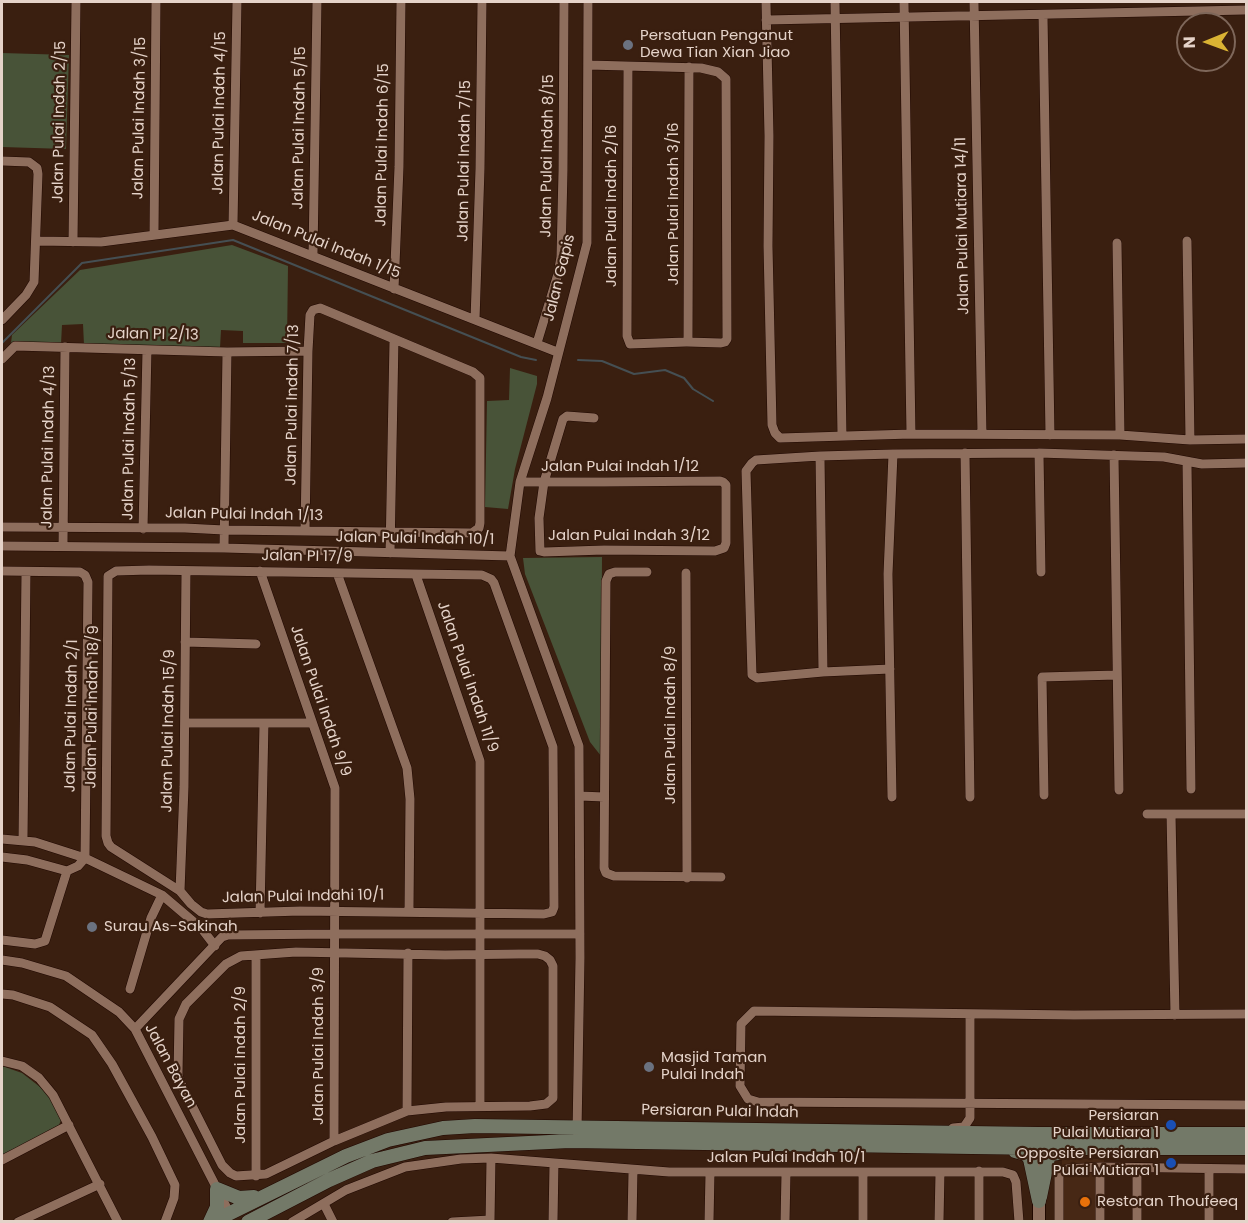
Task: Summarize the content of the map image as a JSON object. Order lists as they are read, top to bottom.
{
  "streets": {
    "main road": ["Persiaran Pulai Indah"],
    "street": [
      "Jalan Pulai Indah 4/15",
      "Jalan Pulai Indah 3/15",
      "Jalan Pulai Indah 2/15",
      "Jalan Pulai Indah 5/15",
      "Jalan Pulai Indah 6/15",
      "Jalan Pulai Indah 8/15",
      "Jalan Pulai Indah 7/15",
      "Jalan Pulai Indah 3/16",
      "Jalan Pulai Indah 2/16",
      "Jalan Pulai Mutiara 14/11",
      "Jalan Pulai Indah 1/15",
      "Jalan Gapis",
      "Jalan PI 2/13",
      "Jalan Pulai Indah 7/13",
      "Jalan Pulai Indah 5/13",
      "Jalan Pulai Indah 4/13",
      "Jalan Pulai Indah 1/12",
      "Jalan Pulai Indah 1/13",
      "Jalan Pulai Indah 3/12",
      "Jalan Pulai Indah 10/1",
      "Jalan PI 17/9",
      "Jalan Pulai Indah 11/9",
      "Jalan Pulai Indah 9/9",
      "Jalan Pulai Indah 18/9",
      "Jalan Pulai Indah 2/1",
      "Jalan Pulai Indah 8/9",
      "Jalan Pulai Indah 15/9",
      "Jalan Pulai Indahi 10/1",
      "Jalan Pulai Indah 3/9",
      "Jalan Pulai Indah 2/9",
      "Jalan Bayan"
    ]
  },
  "crossings": [
    ["Jalan Pulai Indah 4/15", "Jalan Pulai Indah 1/15"],
    ["Jalan Pulai Indah 3/15", "Jalan Pulai Indah 1/15"],
    ["Jalan Pulai Indah 2/15", "Jalan Pulai Indah 1/15"],
    ["Jalan Pulai Indah 5/15", "Jalan Pulai Indah 1/15"],
    ["Jalan Pulai Indah 6/15", "Jalan Pulai Indah 1/15"],
    ["Jalan Pulai Indah 8/15", "Jalan Pulai Indah 1/15"],
    ["Jalan Pulai Indah 7/15", "Jalan Pulai Indah 1/15"],
    ["Jalan Pulai Indah 3/16", "Jalan Pulai Indah 2/16"],
    ["Jalan Pulai Indah 1/15", "Jalan Gapis"],
    ["Jalan Gapis", "Jalan Pulai Indah 1/12"],
    ["Jalan Gapis", "Jalan Pulai Indah 10/1"],
    ["Jalan PI 2/13", "Jalan Pulai Indah 7/13"],
    ["Jalan PI 2/13", "Jalan Pulai Indah 5/13"],
    ["Jalan PI 2/13", "Jalan Pulai Indah 4/13"],
    ["Jalan Pulai Indah 7/13", "Jalan Pulai Indah 1/13"],
    ["Jalan Pulai Indah 5/13", "Jalan Pulai Indah 1/13"],
    ["Jalan Pulai Indah 4/13", "Jalan Pulai Indah 1/13"],
    ["Jalan Pulai Indah 4/13", "Jalan Pulai Indah 10/1"],
    ["Jalan Pulai Indah 1/12", "Jalan Pulai Indah 3/12"],
    ["Jalan Pulai Indah 10/1", "Persiaran Pulai Indah"],
    ["Jalan PI 17/9", "Jalan Pulai Indah 11/9"],
    ["Jalan PI 17/9", "Jalan Pulai Indah 9/9"],
    ["Jalan PI 17/9", "Jalan Pulai Indah 18/9"],
    ["Jalan PI 17/9", "Jalan Pulai Indah 15/9"],
    ["Jalan PI 17/9", "Jalan Pulai Indahi 10/1"],
    ["Jalan Pulai Indah 11/9", "Jalan Pulai Indahi 10/1"],
    ["Jalan Pulai Indah 9/9", "Jalan Pulai Indahi 10/1"],
    ["Jalan Pulai Indah 9/9", "Jalan Pulai Indah 3/9"],
    ["Jalan Pulai Indah 18/9", "Jalan Pulai Indahi 10/1"],
    ["Jalan Pulai Indah 15/9", "Jalan Pulai Indahi 10/1"],
    ["Jalan Bayan", "Persiaran Pulai Indah"]
  ],
  "places": [
    "Persatuan Penganut Dewa Tian Xian Jiao",
    "Surau As-Sakinah",
    "Masjid Taman Pulai Indah",
    "Persiaran Pulai Mutiara 1",
    "Opposite Persiaran Pulai Mutiara 1",
    "Restoran Thoufeeq"
  ],
  "north": "left"
}
